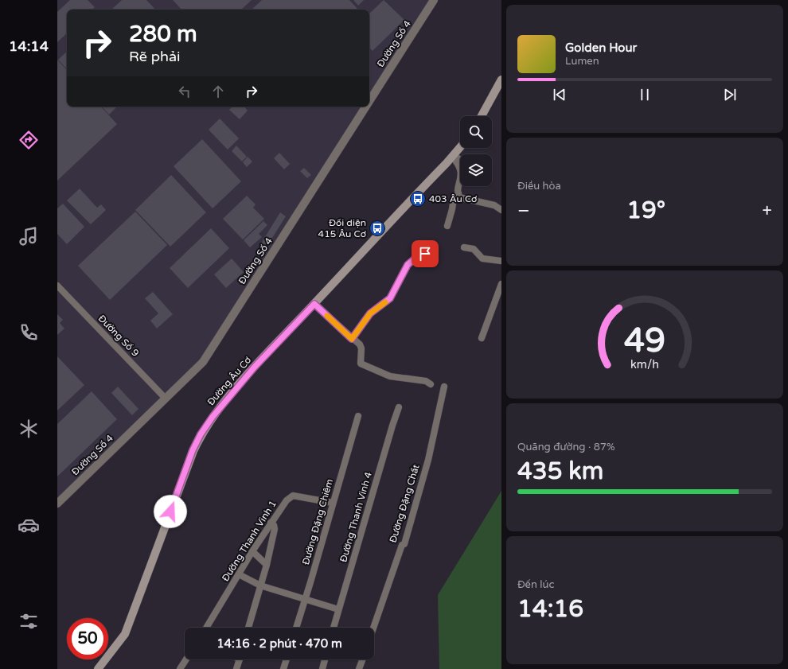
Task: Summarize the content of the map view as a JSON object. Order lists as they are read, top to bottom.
{
  "streets": {
    "main road": ["Đường Âu Cơ"],
    "street": [
      "Đường Số 4",
      "Đường Số 9",
      "Đường Đặng Chất",
      "Đường Thanh Vinh 4",
      "Đường Đặng Chiêm",
      "Đường Thanh Vinh 1"
    ]
  },
  "crossings": [
    ["Đường Số 4", "Đường Số 9"],
    ["Đường Đặng Chiêm", "Đường Thanh Vinh 1"]
  ],
  "places": {
    "bus stop": ["403 Âu Cơ", "Đối diện 415 Âu Cơ"]
  },
  "page": {
    "tabs": "14:14",
    "turn": ["280 m", "Rẽ phải"],
    "song": ["Golden Hour", "Lumen"],
    "tile": [
      "Điều hòa",
      ["Quãng đường · 87%", "435 km"],
      ["Đến lúc", "14:16"]
    ],
    "heat": ["−", "19°", "+"],
    "limit": "50",
    "trip": "14:16 · 2 phút · 470 m",
    "gauge": ["49", "km/h"]
  }
}
